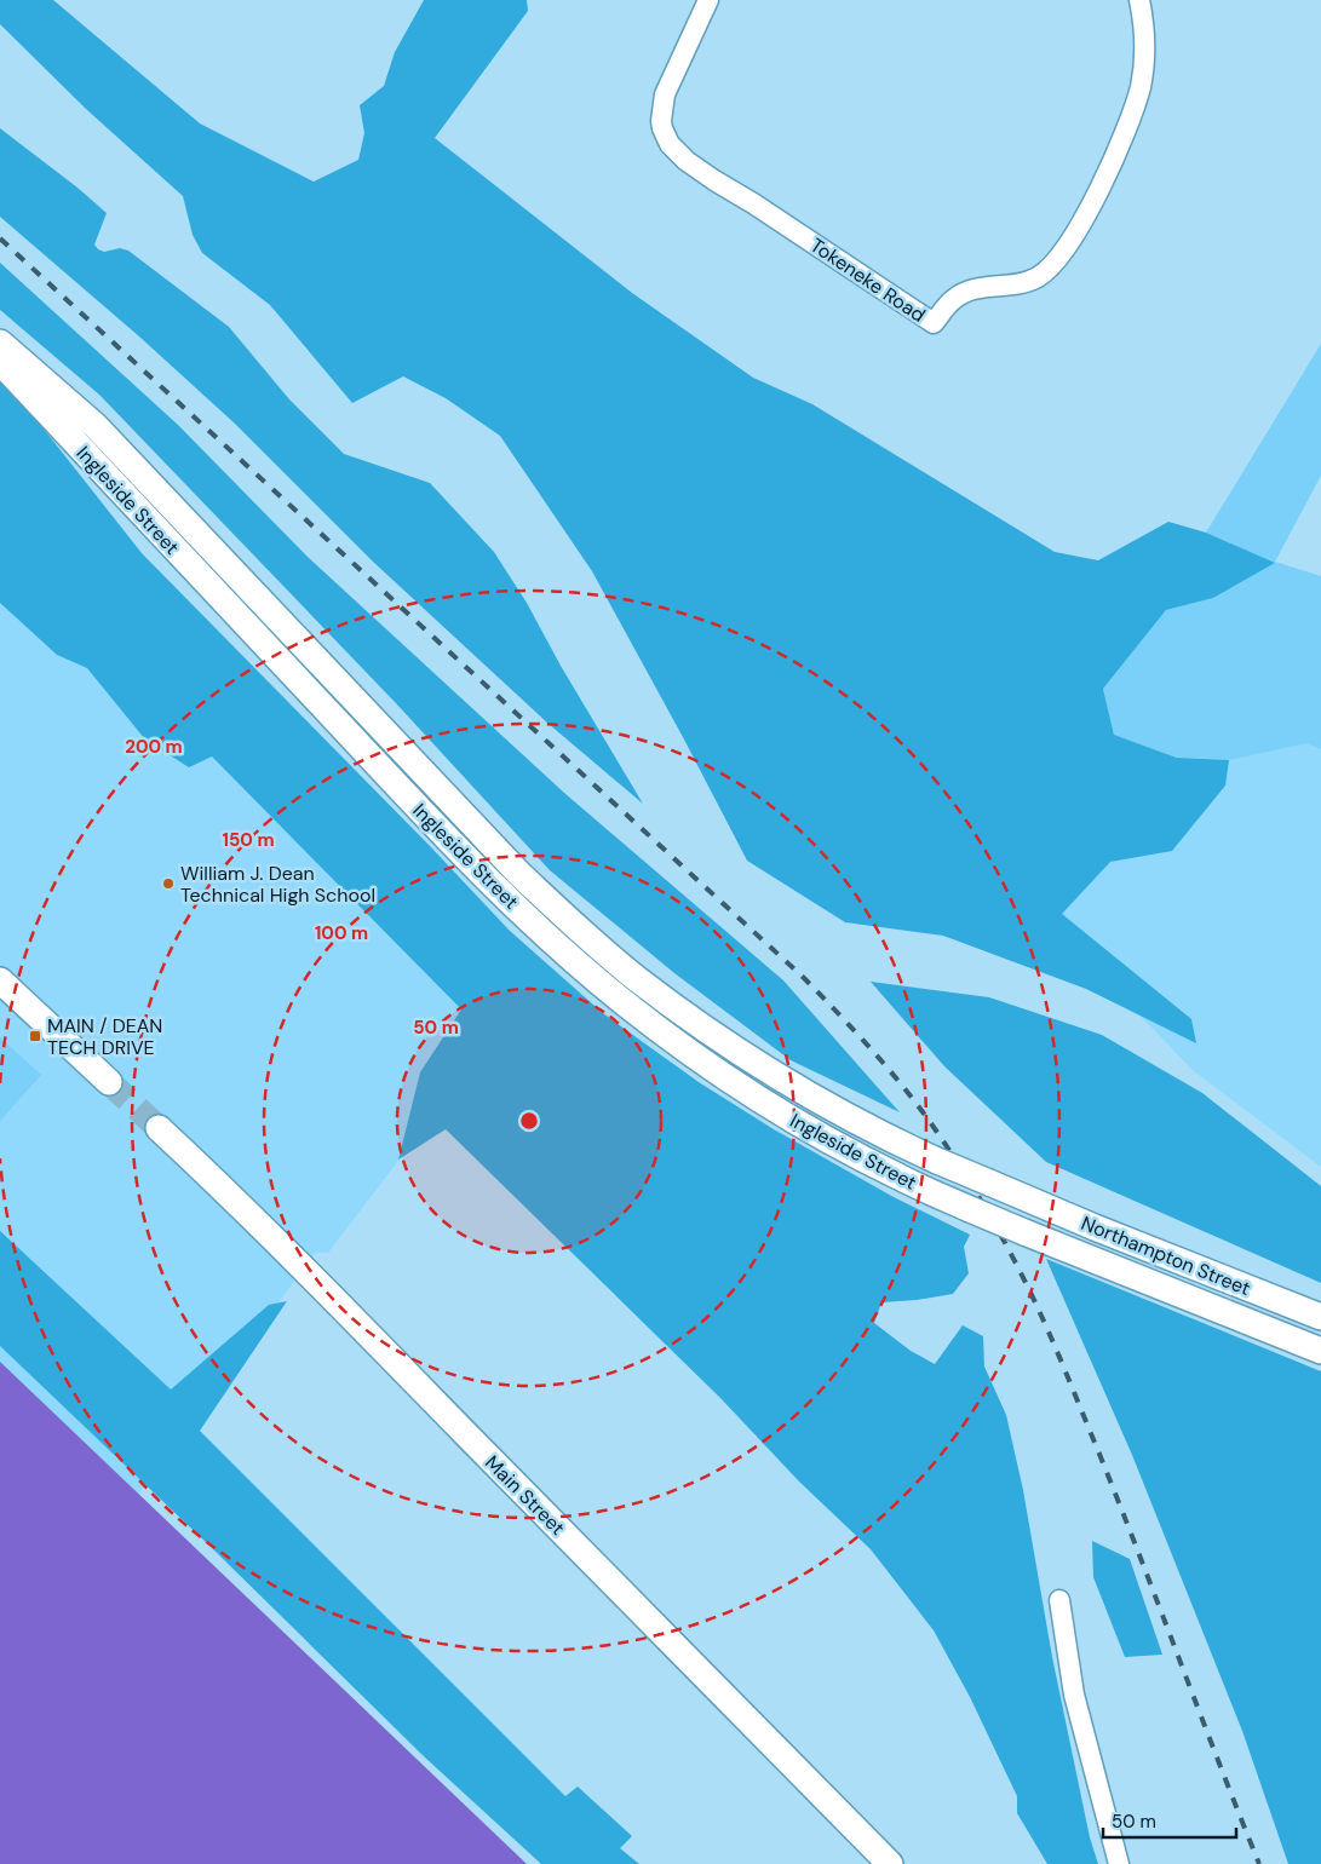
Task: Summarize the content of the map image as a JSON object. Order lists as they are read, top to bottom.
{
  "streets": {
    "main road": ["Ingleside Street", "Northampton Street", "Main Street"],
    "street": ["Tokeneke Road"]
  },
  "crossings": [
    ["Ingleside Street", "Northampton Street"]
  ],
  "places": {
    "other": ["William J. Dean Technical High School"],
    "transit": ["MAIN / DEAN TECH DRIVE"]
  },
  "scale_bar": "50 m",
  "rings": [
    "200 m",
    "150 m",
    "100 m",
    "50 m"
  ]
}
